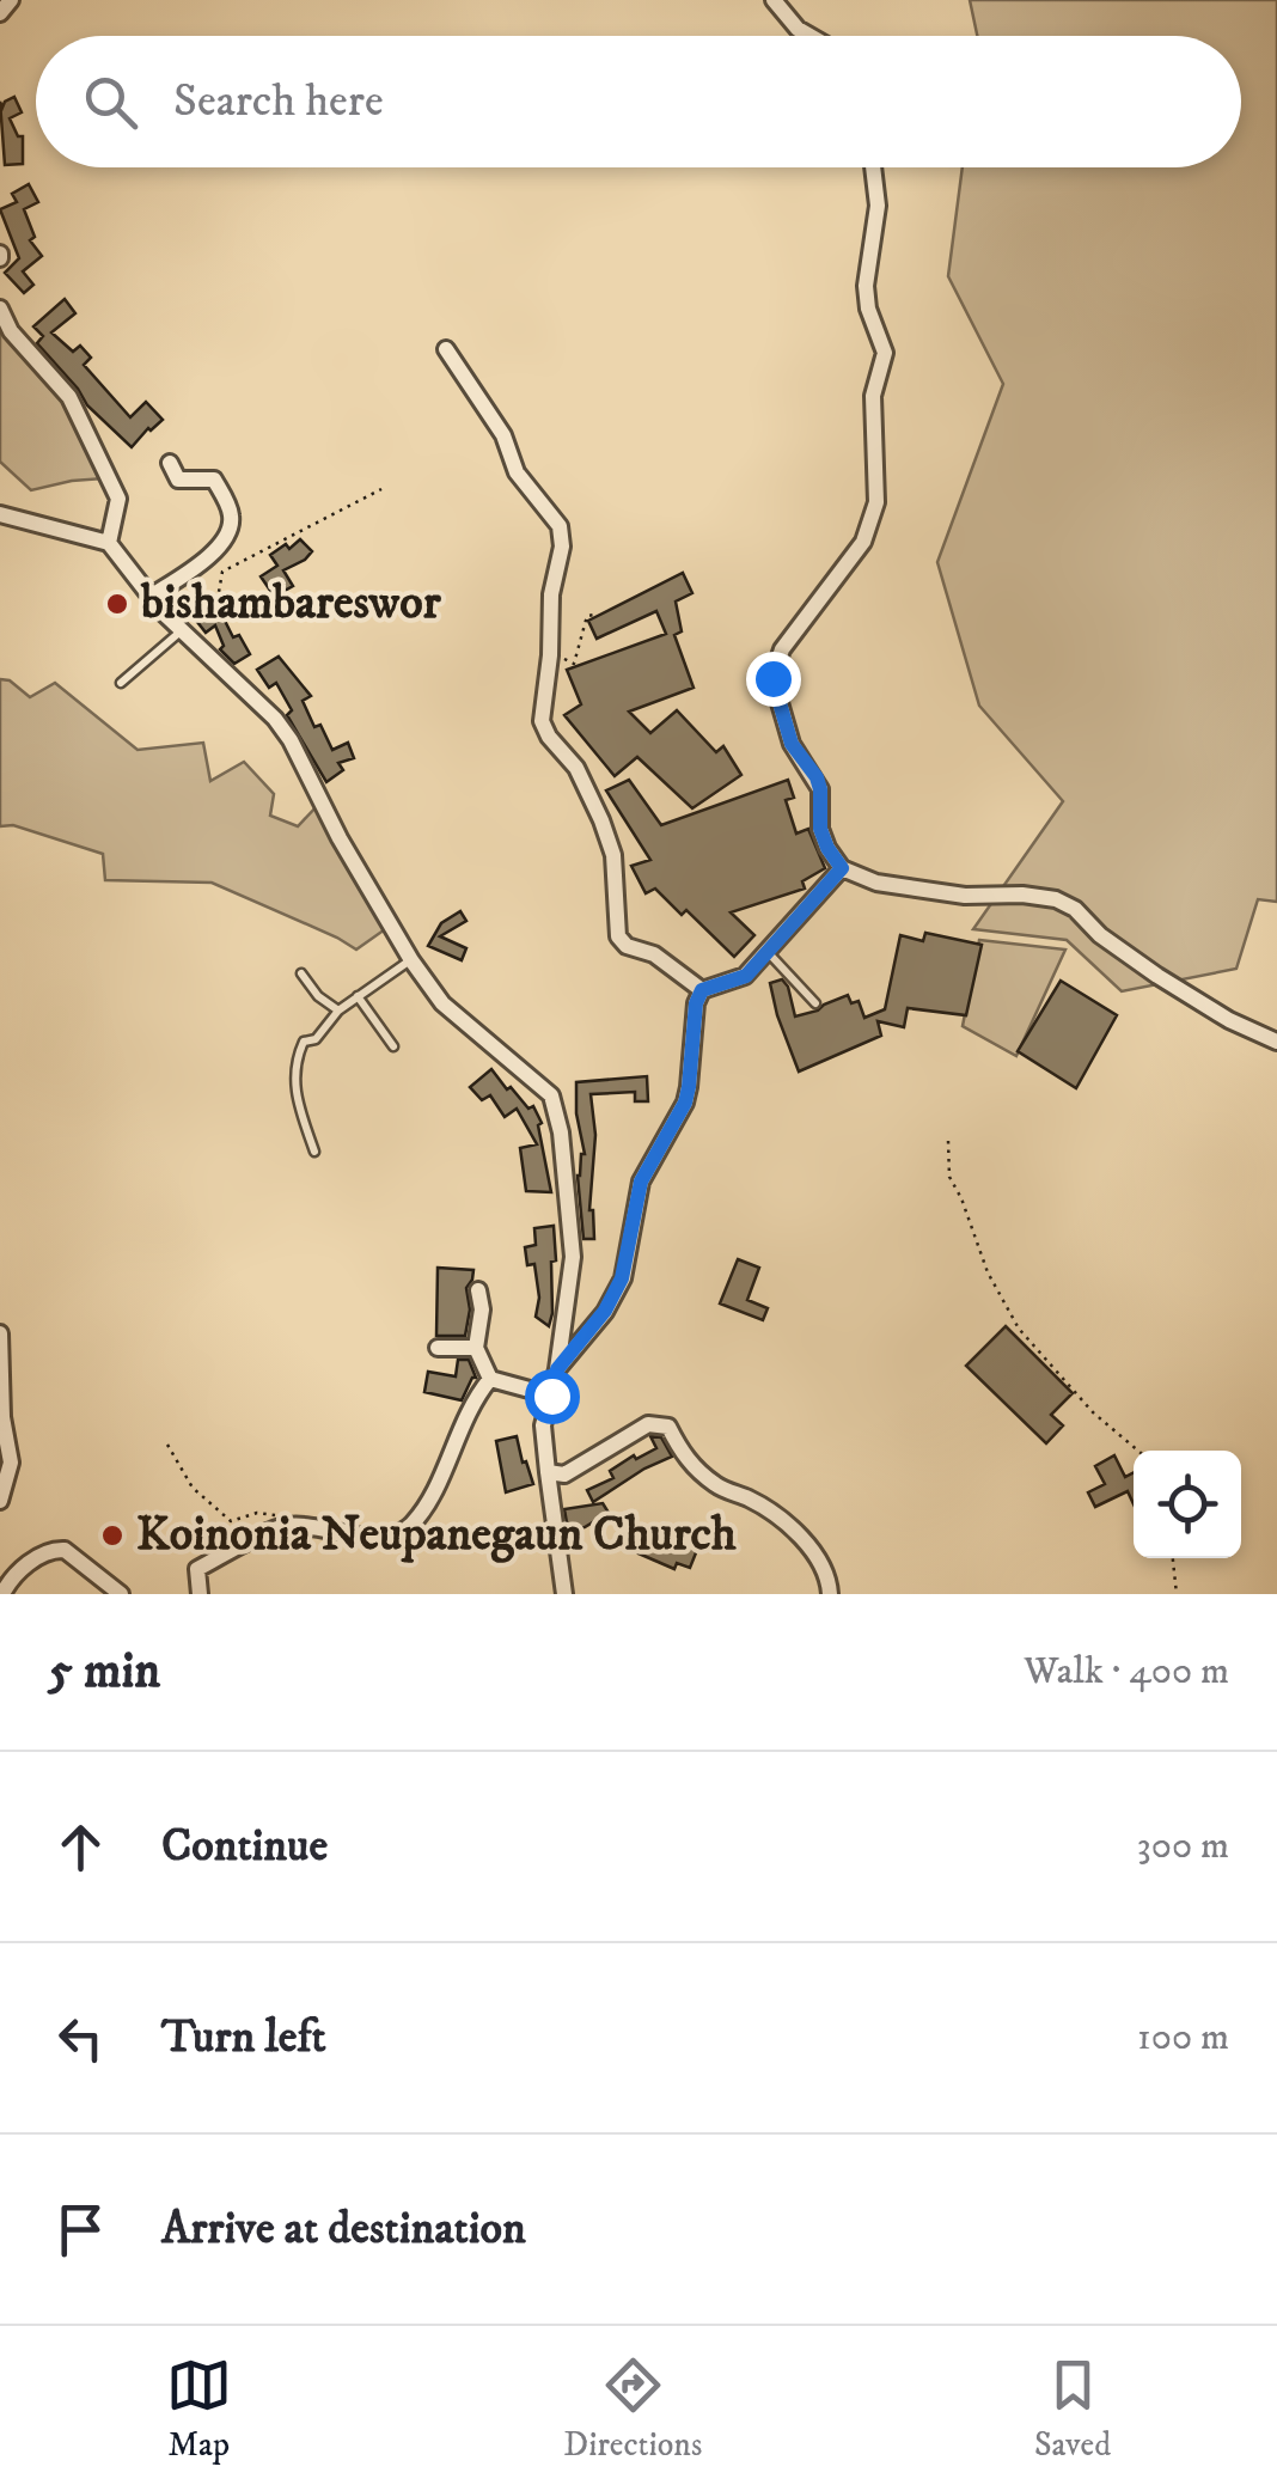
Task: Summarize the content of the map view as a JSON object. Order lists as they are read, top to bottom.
{
  "places": ["bishambareswor", "Koinonia Neupanegaun Church"],
  "page": {
    "search": "Search here",
    "heading": ["5 min", "Walk · 400 m"],
    "list": [
      ["Continue", "300 m"],
      ["Turn left", "100 m"],
      "Arrive at destination"
    ],
    "nav": ["Map", "Directions", "Saved"]
  }
}
